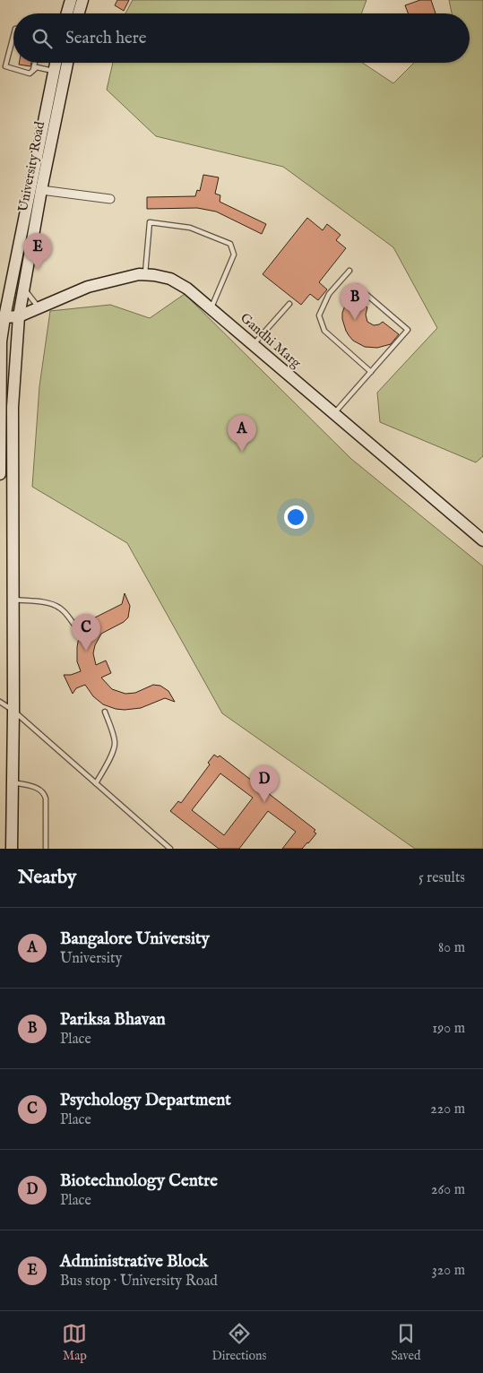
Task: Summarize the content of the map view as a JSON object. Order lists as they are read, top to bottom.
{
  "streets": {
    "main road": ["University Road", "Gandhi Marg"]
  },
  "crossings": [
    ["University Road", "Gandhi Marg"]
  ],
  "page": {
    "search": "Search here",
    "pins": [
      "E",
      "B",
      "A",
      "C",
      "D"
    ],
    "heading": ["Nearby", "5 results"],
    "list": [
      {
        "mark": "A",
        "name": "Bangalore University",
        "note": "University",
        "value": "80 m"
      },
      {
        "mark": "B",
        "name": "Pariksa Bhavan",
        "note": "Place",
        "value": "190 m"
      },
      {
        "mark": "C",
        "name": "Psychology Department",
        "note": "Place",
        "value": "220 m"
      },
      {
        "mark": "D",
        "name": "Biotechnology Centre",
        "note": "Place",
        "value": "260 m"
      },
      {
        "mark": "E",
        "name": "Administrative Block",
        "note": "Bus stop · University Road",
        "value": "320 m"
      }
    ],
    "nav": ["Map", "Directions", "Saved"]
  }
}
